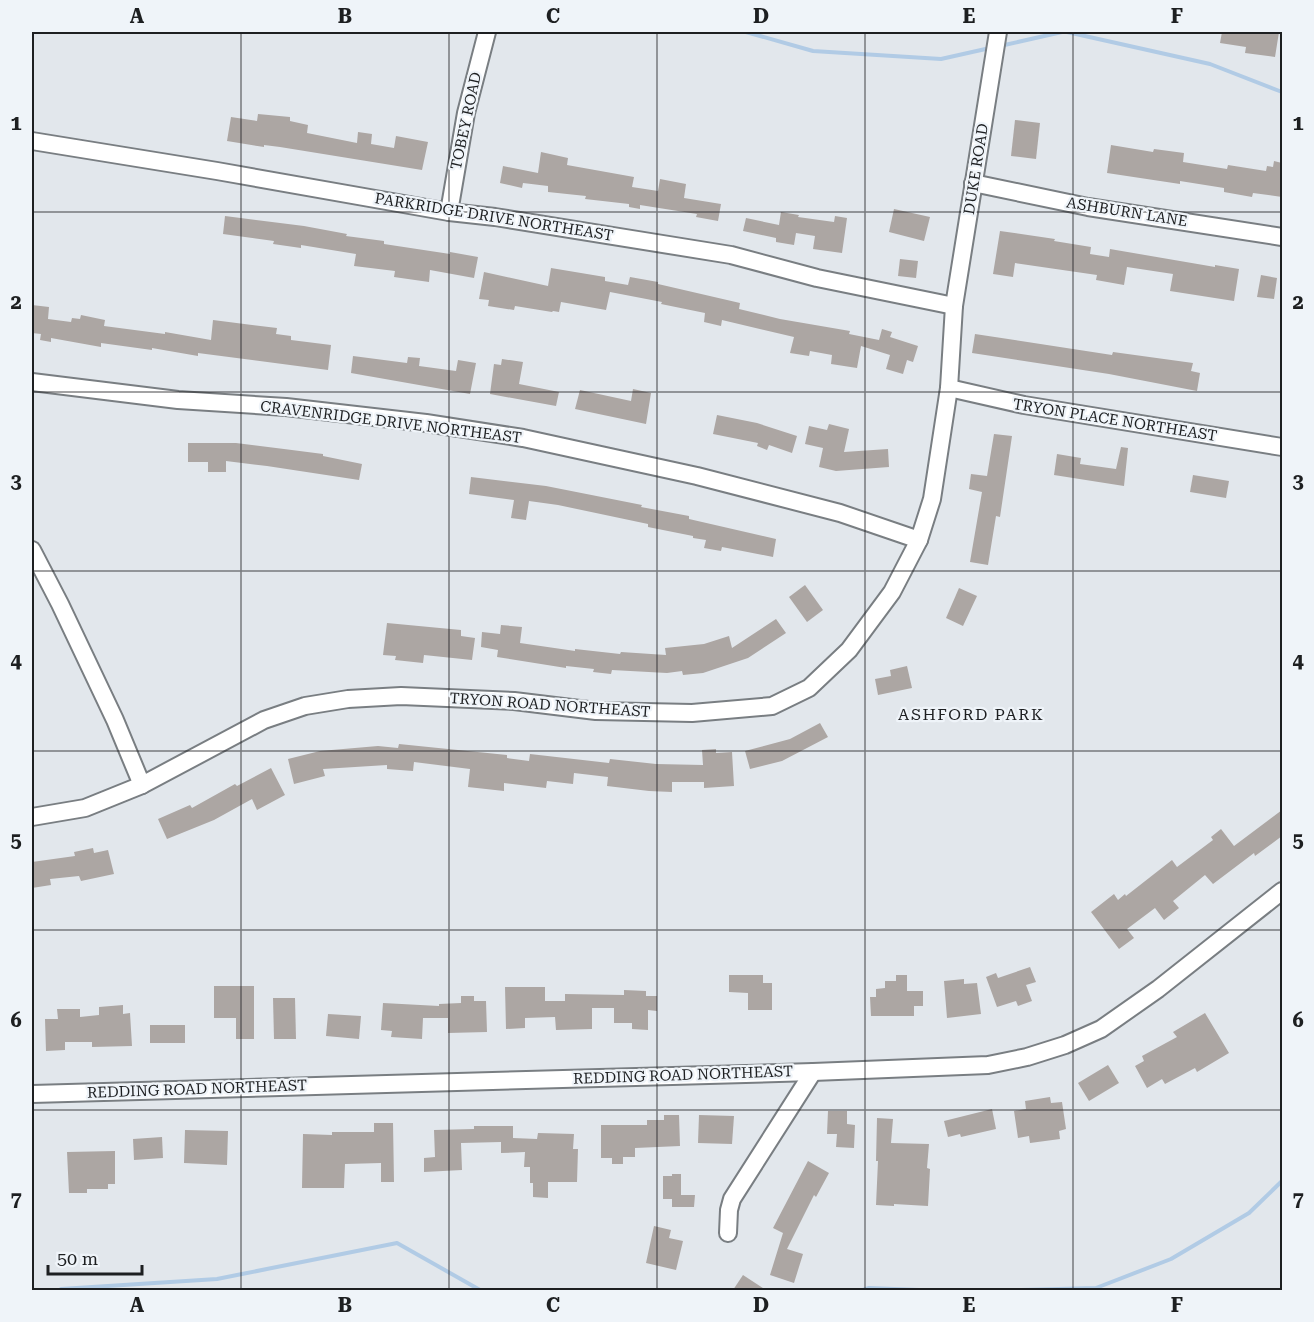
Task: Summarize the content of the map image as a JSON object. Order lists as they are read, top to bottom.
{
  "streets": {
    "street": [
      "TOBEY ROAD",
      "DUKE ROAD",
      "ASHBURN LANE",
      "PARKRIDGE DRIVE NORTHEAST",
      "TRYON PLACE NORTHEAST",
      "CRAVENRIDGE DRIVE NORTHEAST",
      "TRYON ROAD NORTHEAST",
      "REDDING ROAD NORTHEAST"
    ]
  },
  "crossings": [
    ["TOBEY ROAD", "PARKRIDGE DRIVE NORTHEAST"],
    ["DUKE ROAD", "ASHBURN LANE"],
    ["DUKE ROAD", "PARKRIDGE DRIVE NORTHEAST"],
    ["DUKE ROAD", "TRYON ROAD NORTHEAST"],
    ["PARKRIDGE DRIVE NORTHEAST", "TRYON ROAD NORTHEAST"],
    ["TRYON PLACE NORTHEAST", "TRYON ROAD NORTHEAST"],
    ["CRAVENRIDGE DRIVE NORTHEAST", "TRYON ROAD NORTHEAST"]
  ],
  "districts": ["ASHFORD PARK"],
  "scale_bar": "50 m",
  "grid": {
    "columns": [
      "A",
      "B",
      "C",
      "D",
      "E",
      "F"
    ],
    "rows": [
      "1",
      "2",
      "3",
      "4",
      "5",
      "6",
      "7"
    ]
  }
}
